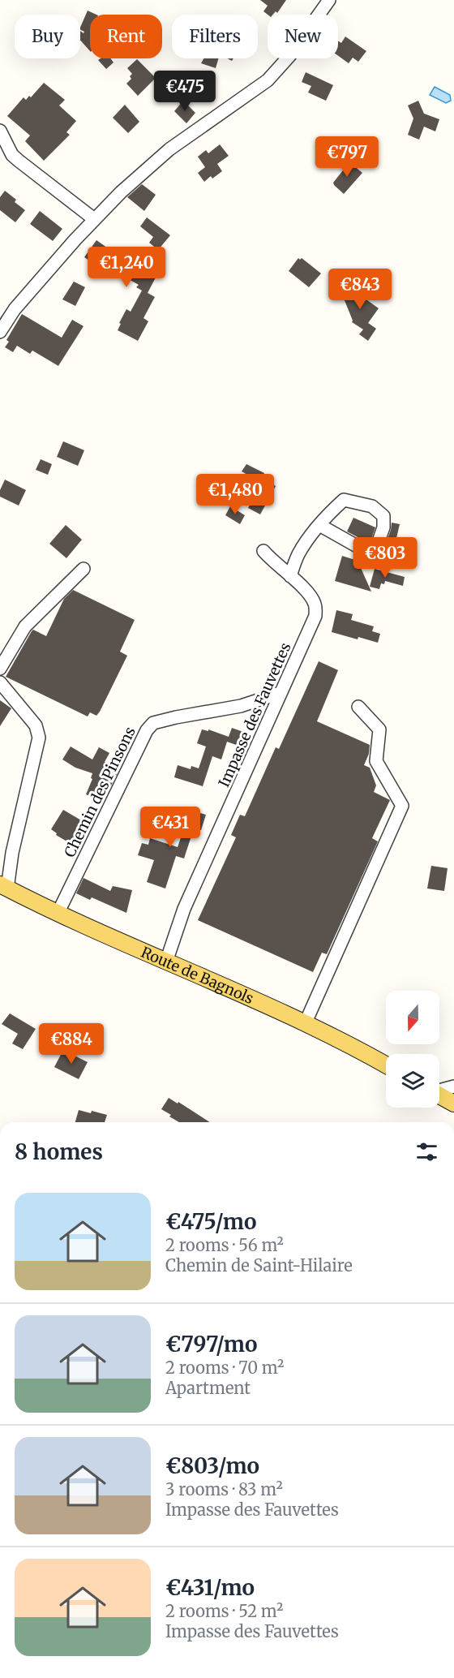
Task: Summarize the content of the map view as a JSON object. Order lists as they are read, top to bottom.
{
  "streets": {
    "main road": ["Route de Bagnols"],
    "street": ["Impasse des Fauvettes", "Chemin des Pinsons"]
  },
  "crossings": [
    ["Impasse des Fauvettes", "Chemin des Pinsons"],
    ["Impasse des Fauvettes", "Route de Bagnols"],
    ["Chemin des Pinsons", "Route de Bagnols"]
  ],
  "north": "bottom",
  "page": {
    "chip": [
      "Buy",
      "Rent",
      "Filters",
      "New"
    ],
    "price": [
      "€475",
      "€797",
      "€1,240",
      "€843",
      "€1,480",
      "€803",
      "€431",
      "€884"
    ],
    "heading": "8 homes",
    "list": [
      {
        "name": "€475/mo",
        "note": "2 rooms · 56 m² · Chemin de Saint-Hilaire"
      },
      {
        "name": "€797/mo",
        "note": "2 rooms · 70 m² · Apartment"
      },
      {
        "name": "€803/mo",
        "note": "3 rooms · 83 m² · Impasse des Fauvettes"
      },
      {
        "name": "€431/mo",
        "note": "2 rooms · 52 m² · Impasse des Fauvettes"
      }
    ]
  }
}
